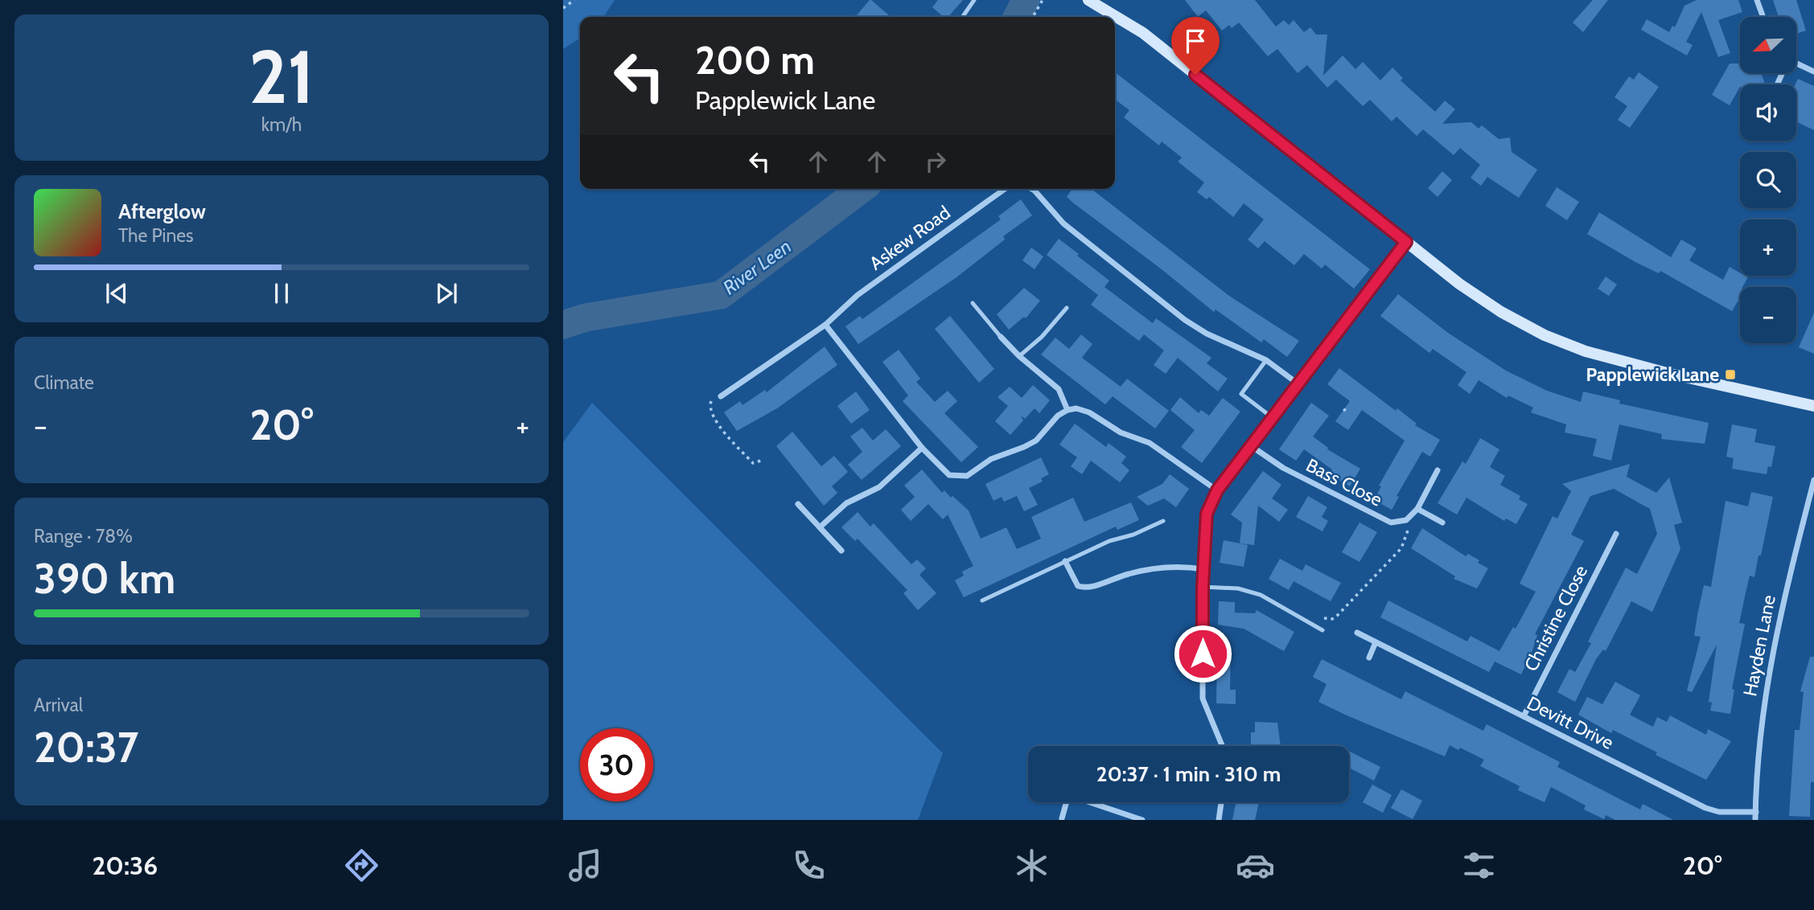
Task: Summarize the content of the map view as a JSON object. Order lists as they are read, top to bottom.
{
  "streets": {
    "street": [
      "Askew Road",
      "Bass Close",
      "Christine Close",
      "Hayden Lane",
      "Devitt Drive"
    ]
  },
  "crossings": [
    ["Christine Close", "Devitt Drive"],
    ["Hayden Lane", "Devitt Drive"]
  ],
  "water": ["River Leen"],
  "places": {
    "transit": ["Papplewick Lane"]
  },
  "north": "bottom left",
  "page": {
    "tile": [
      ["21", "km/h"],
      "Climate",
      ["Range · 78%", "390 km"],
      ["Arrival", "20:37"]
    ],
    "map_buttons": ["+", "−"],
    "turn": ["200 m", "Papplewick Lane"],
    "song": ["Afterglow", "The Pines"],
    "heat": ["−", "20°", "+"],
    "limit": "30",
    "trip": "20:37 · 1 min · 310 m",
    "tabs": ["20:36", "20°"]
  }
}
